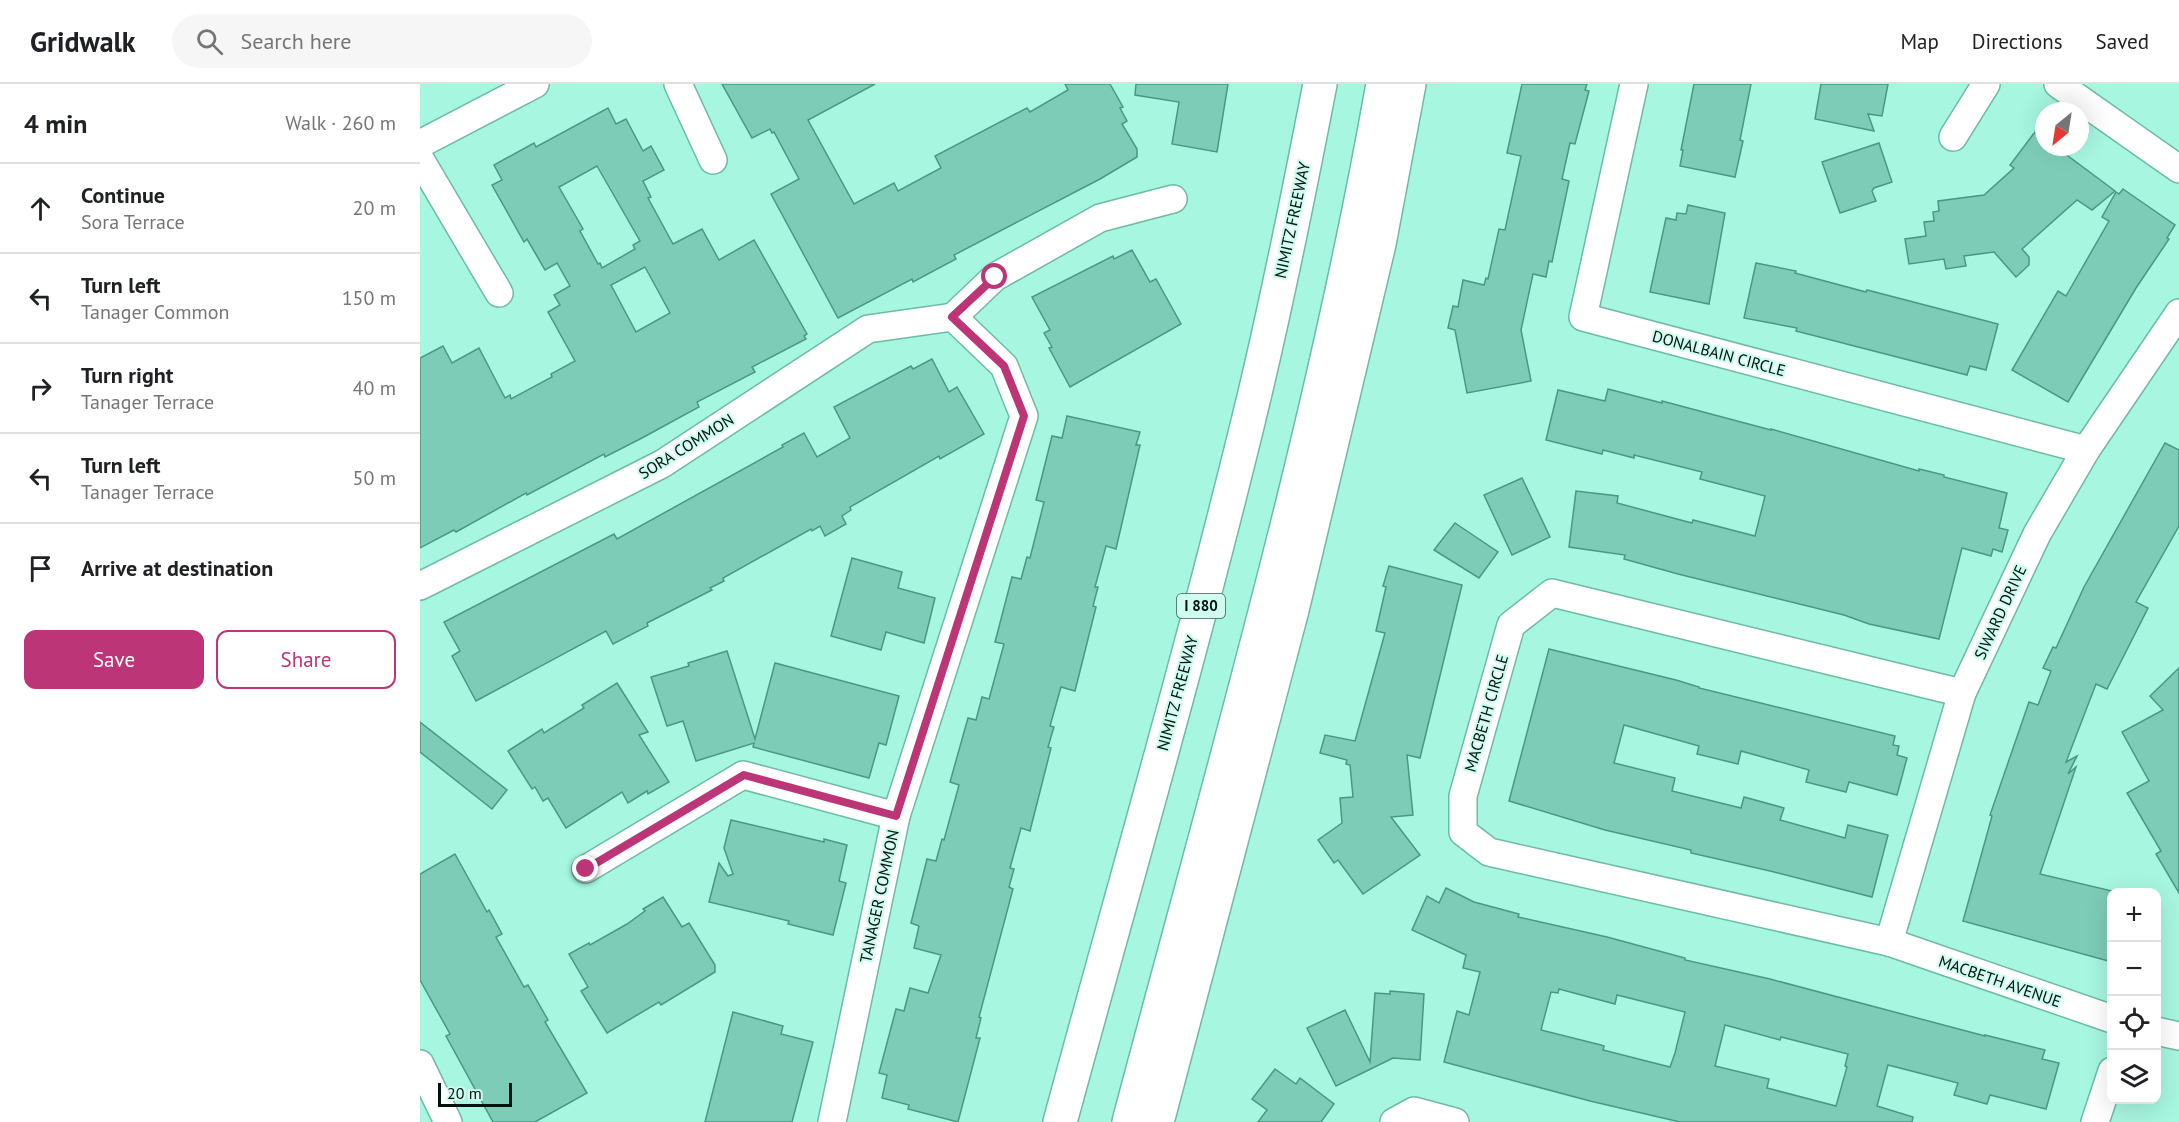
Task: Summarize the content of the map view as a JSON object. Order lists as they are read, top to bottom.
{
  "streets": {
    "highway": ["NIMITZ FREEWAY", "I 880"],
    "street": [
      "DONALBAIN CIRCLE",
      "SORA COMMON",
      "SIWARD DRIVE",
      "MACBETH CIRCLE",
      "TANAGER COMMON",
      "MACBETH AVENUE"
    ]
  },
  "crossings": [
    ["DONALBAIN CIRCLE", "SIWARD DRIVE"],
    ["SORA COMMON", "TANAGER COMMON"],
    ["SIWARD DRIVE", "MACBETH CIRCLE"],
    ["SIWARD DRIVE", "MACBETH AVENUE"],
    ["MACBETH CIRCLE", "MACBETH AVENUE"]
  ],
  "scale_bar": "20 m",
  "north": "bottom left",
  "page": {
    "header": "Gridwalk",
    "search": "Search here",
    "nav": ["Map", "Directions", "Saved"],
    "heading": ["4 min", "Walk · 260 m"],
    "list": [
      ["Continue", "Sora Terrace", "20 m"],
      ["Turn left", "Tanager Common", "150 m"],
      ["Turn right", "Tanager Terrace", "40 m"],
      ["Turn left", "Tanager Terrace", "50 m"],
      "Arrive at destination"
    ],
    "buttons": ["Save", "Share"],
    "map_buttons": ["+", "−"],
    "scale": "20 m"
  }
}
